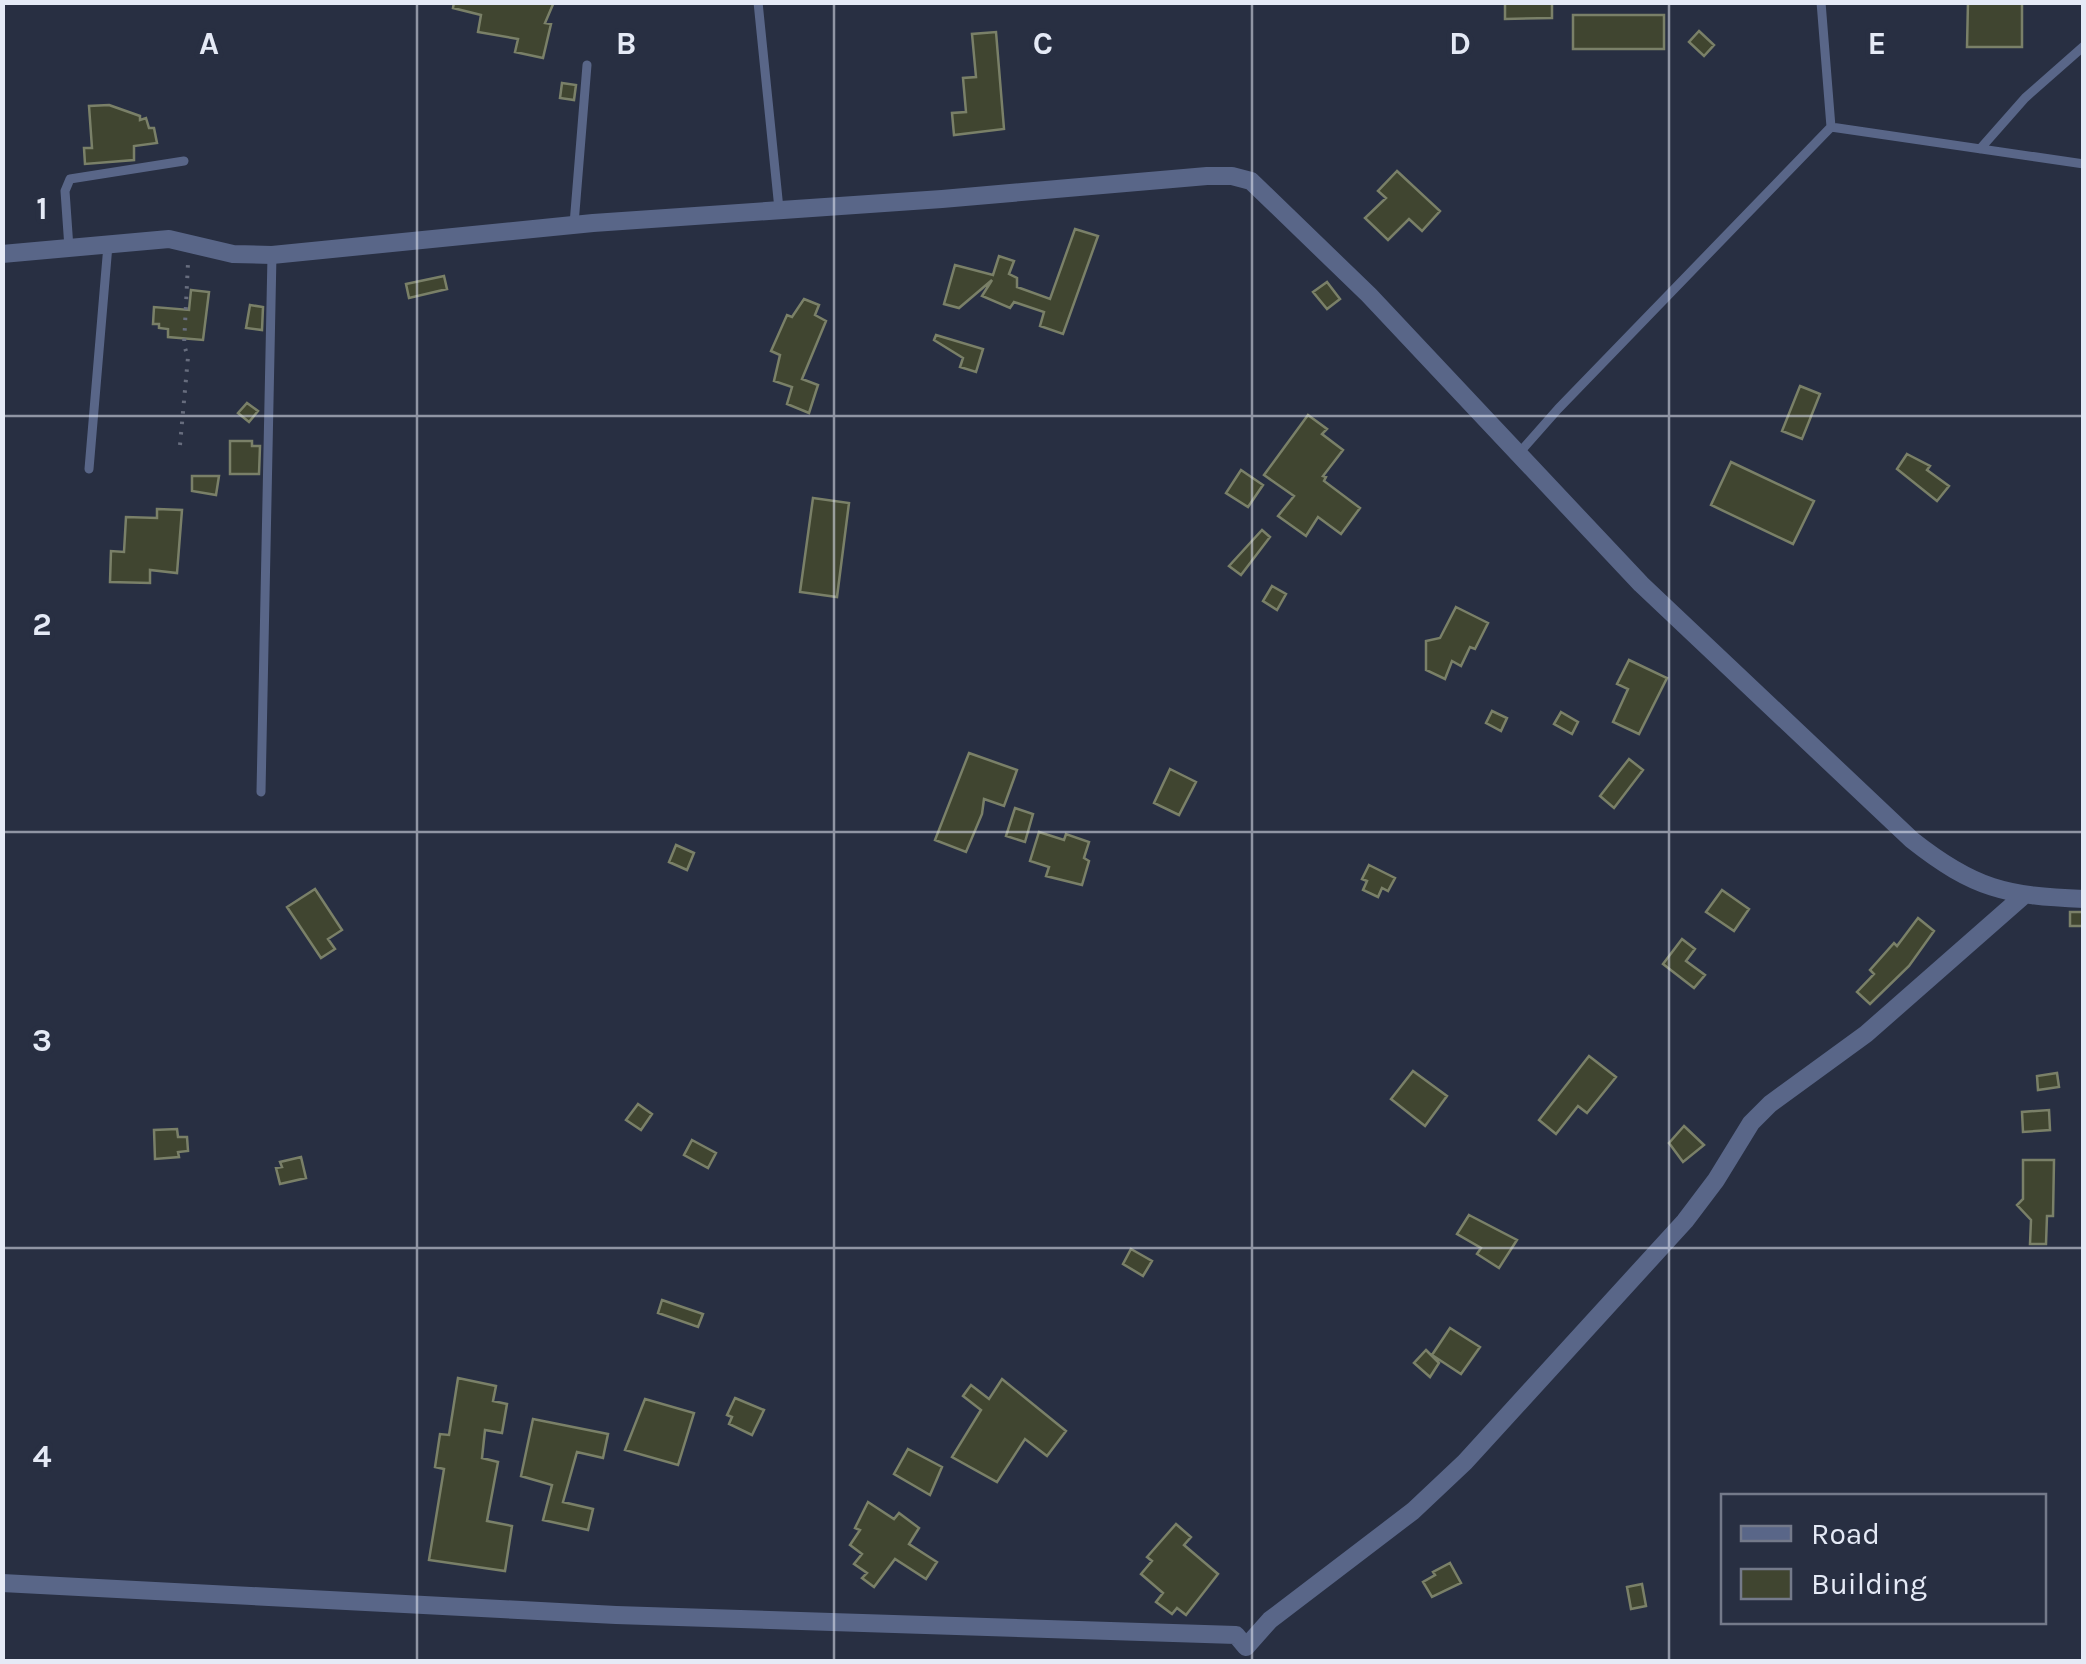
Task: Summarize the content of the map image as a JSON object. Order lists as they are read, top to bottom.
{
  "legend": ["Road", "Building"],
  "grid": {
    "columns": [
      "A",
      "B",
      "C",
      "D",
      "E"
    ],
    "rows": [
      "1",
      "2",
      "3",
      "4"
    ]
  }
}
